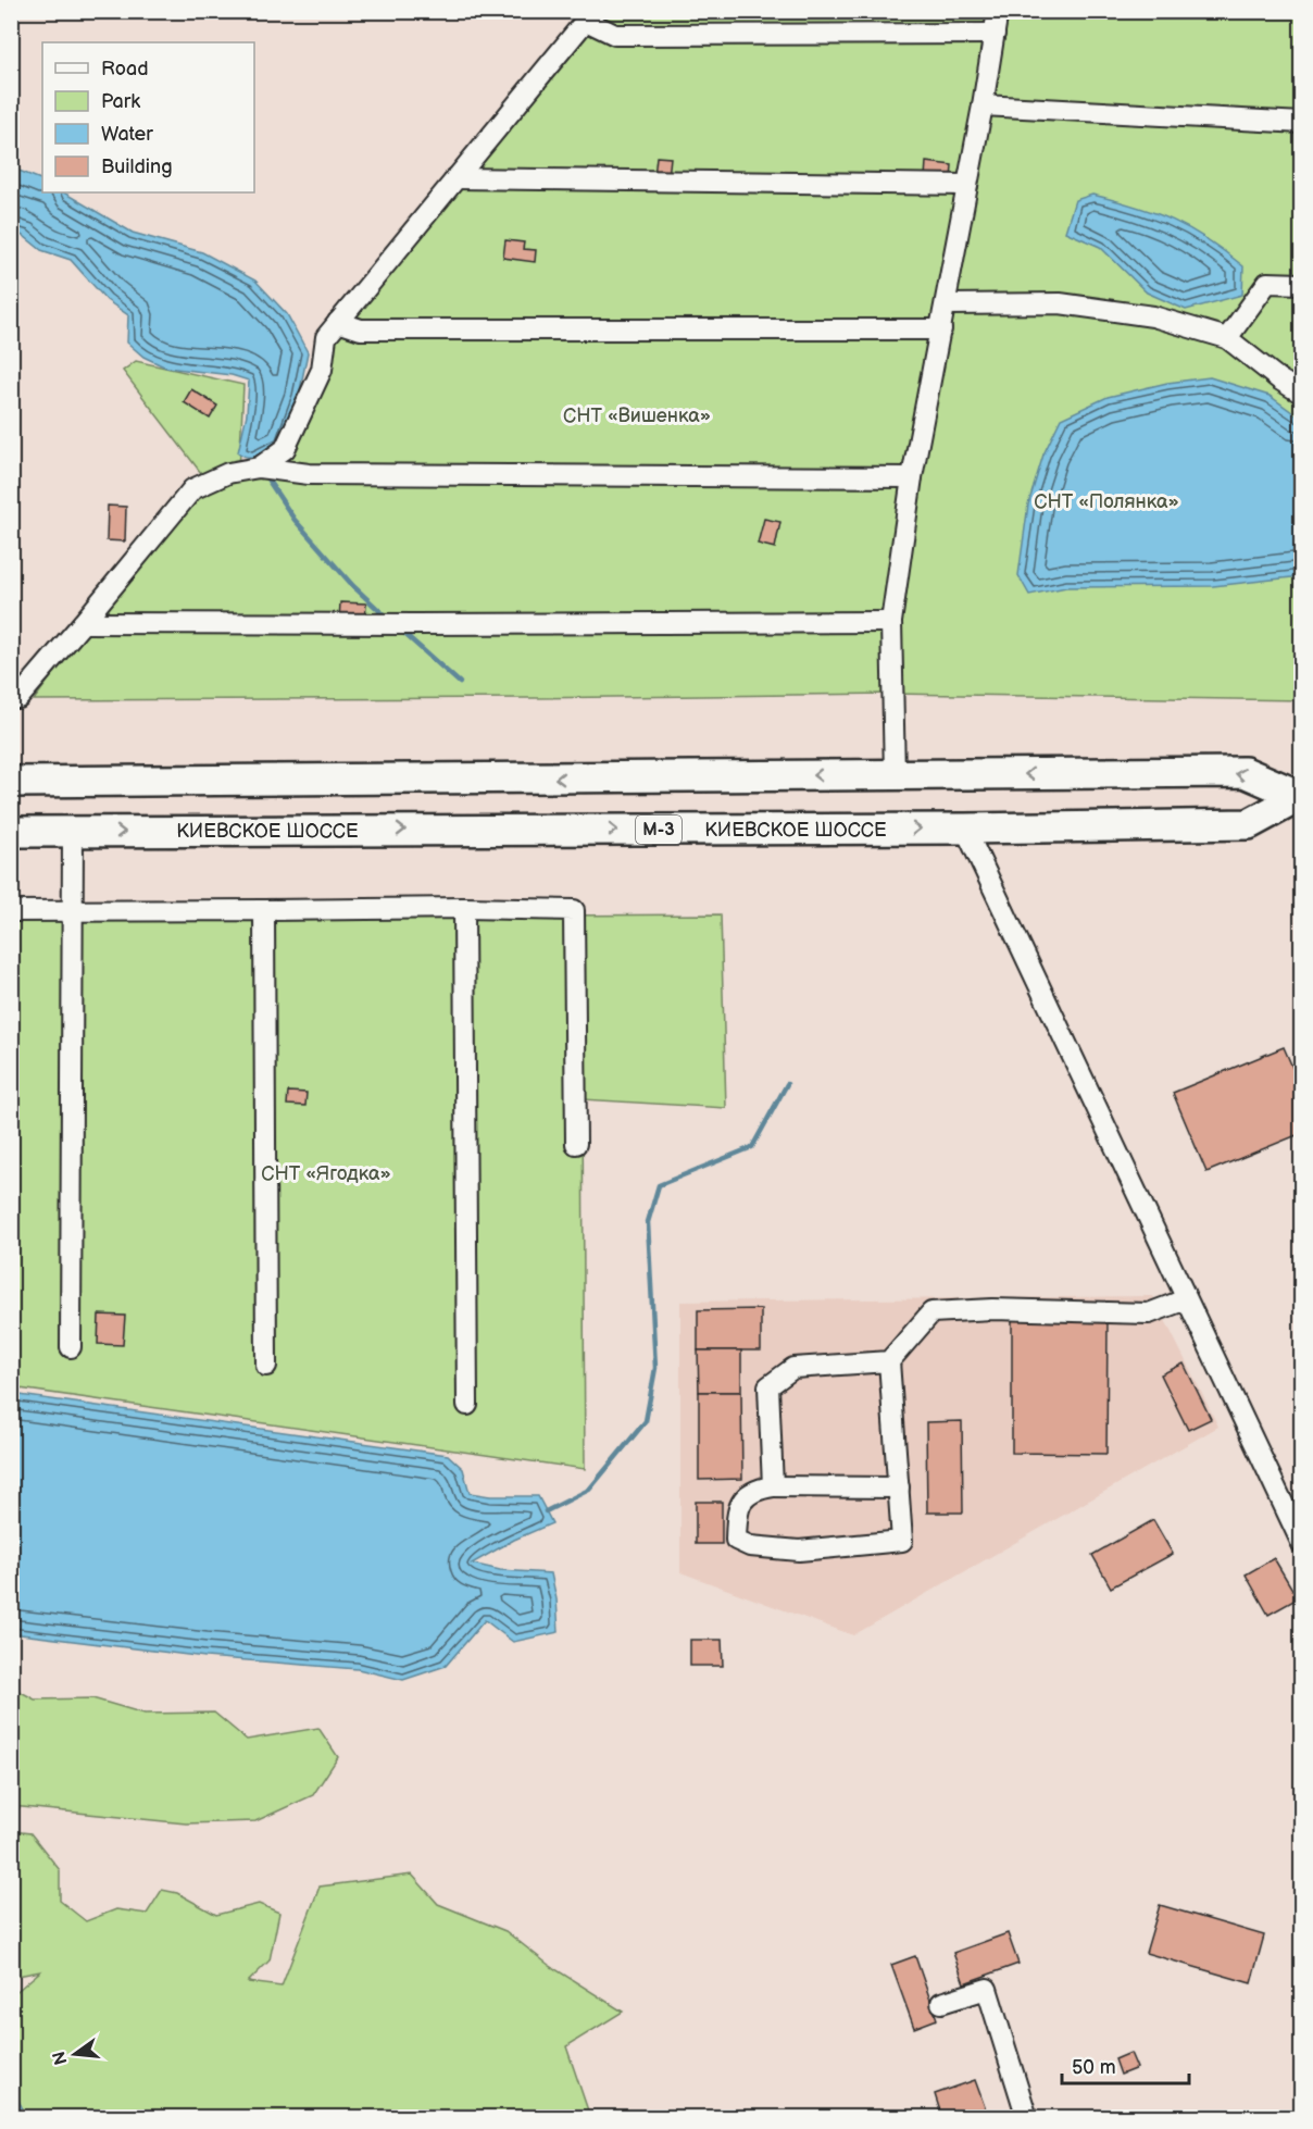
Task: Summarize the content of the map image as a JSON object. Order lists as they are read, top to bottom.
{
  "streets": {
    "highway": ["М-3", "КИЕВСКОЕ ШОССЕ"]
  },
  "parks": ["СНТ «Вишенка»", "СНТ «Полянка»", "СНТ «Ягодка»"],
  "legend": [
    "Road",
    "Park",
    "Water",
    "Building"
  ],
  "scale_bar": "50 m",
  "north": "left"
}
